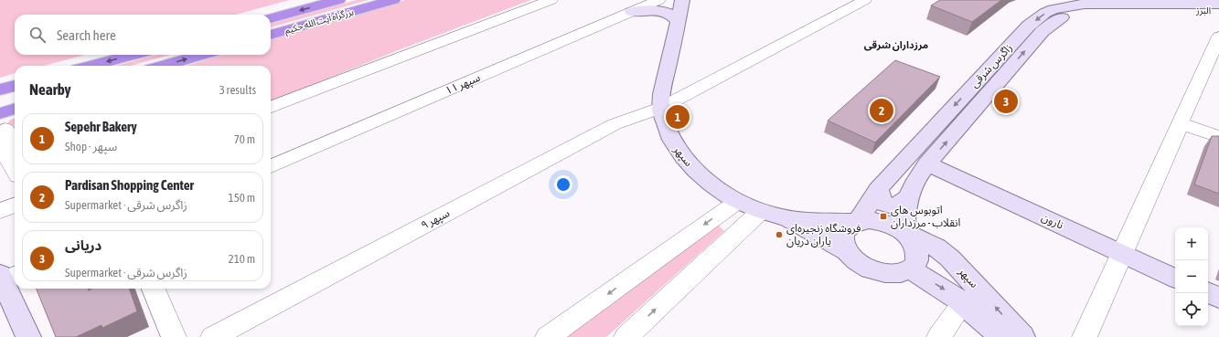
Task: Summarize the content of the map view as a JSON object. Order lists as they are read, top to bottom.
{
  "streets": {
    "highway": ["بزرگراه آیت الله حکیم"],
    "street": [
      "البرز",
      "زاگرس شرقی",
      "سپهر ۱۱",
      "سپهر",
      "سپهر ۹",
      "نارون"
    ]
  },
  "crossings": [
    ["البرز", "زاگرس شرقی"],
    ["زاگرس شرقی", "سپهر"],
    ["زاگرس شرقی", "نارون"],
    ["سپهر", "سپهر ۹"]
  ],
  "districts": ["مرزداران شرقی"],
  "places": {
    "transit": ["اتوبوس های انقلاب - مرزداران"],
    "other": ["فروشگاه زنجیره‌ای یاران دریان"]
  },
  "page": {
    "search": "Search here",
    "heading": ["Nearby", "3 results"],
    "pins": ["3", "2", "1"],
    "list": [
      {
        "mark": "1",
        "name": "Sepehr Bakery",
        "note": "Shop · سپهر",
        "value": "70 m"
      },
      {
        "mark": "2",
        "name": "Pardisan Shopping Center",
        "note": "Supermarket · زاگرس شرقی",
        "value": "150 m"
      },
      {
        "mark": "3",
        "name": "دریانی",
        "note": "Supermarket · زاگرس شرقی",
        "value": "210 m"
      }
    ],
    "map_buttons": ["+", "−"]
  }
}
